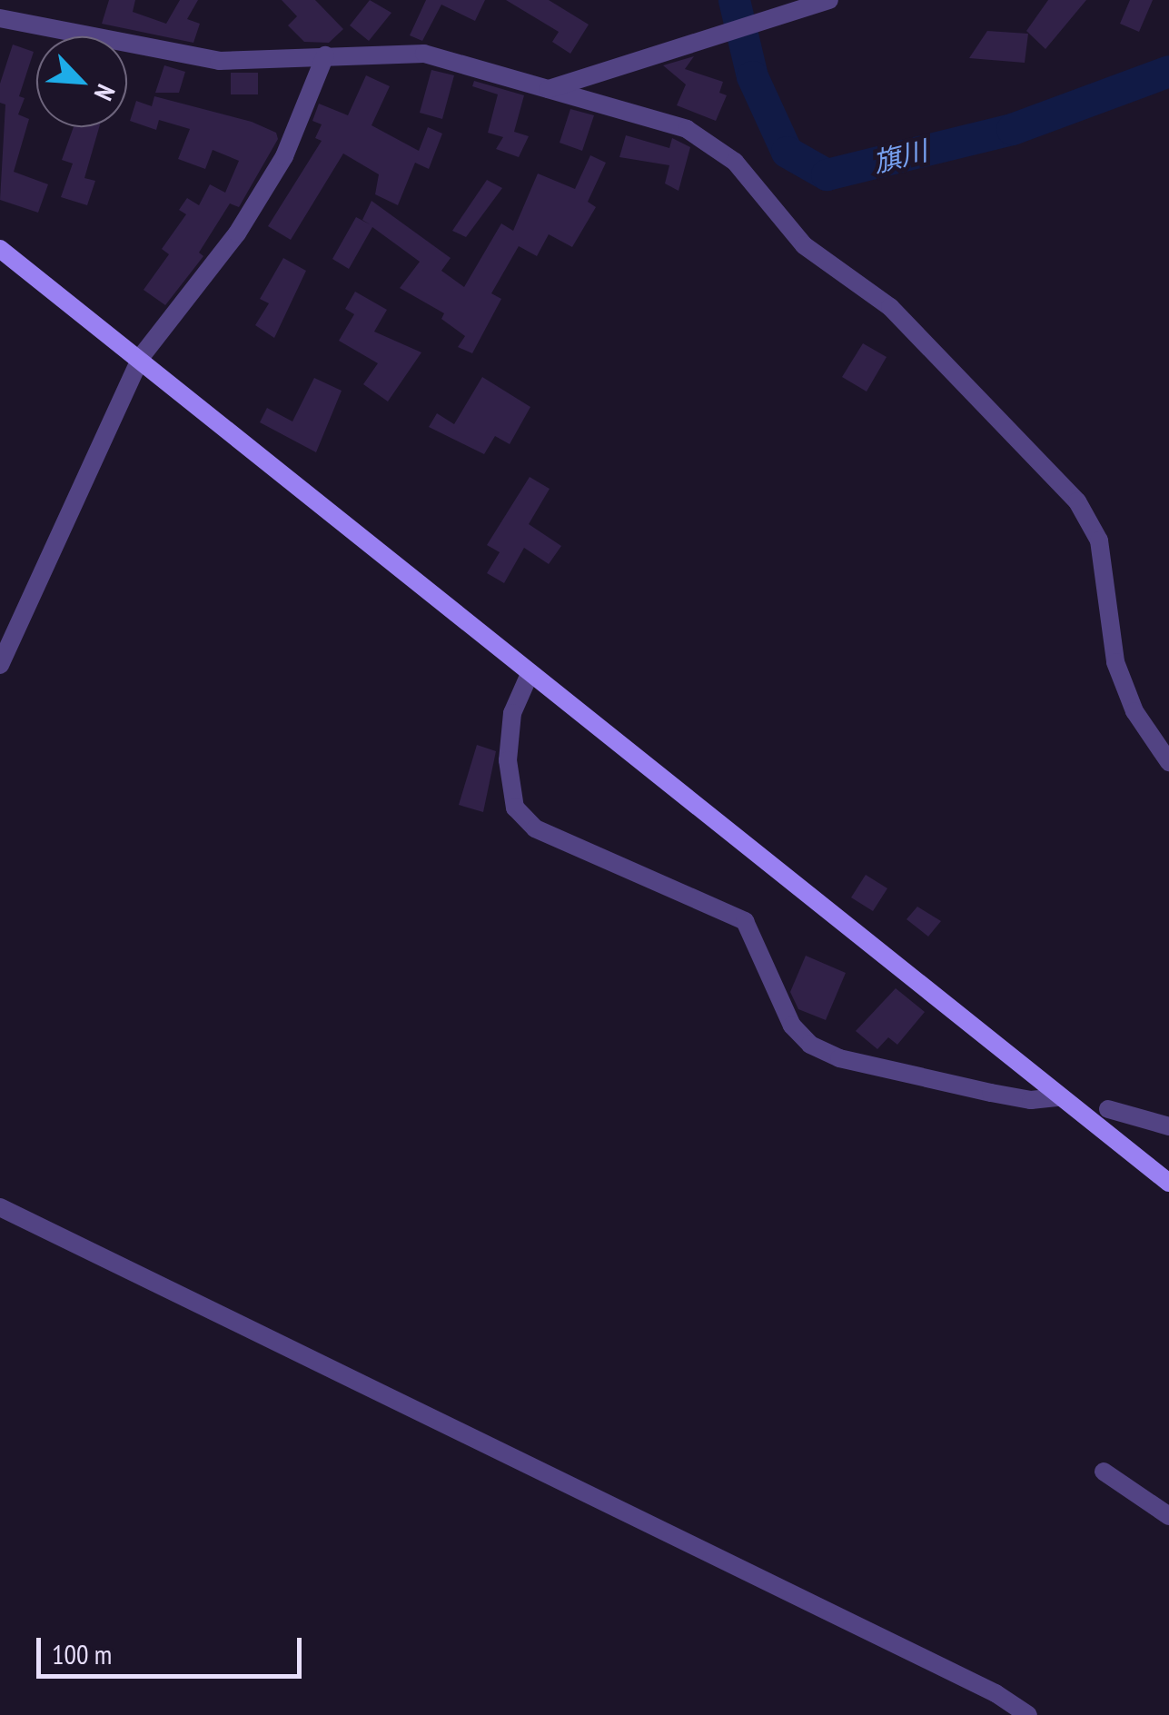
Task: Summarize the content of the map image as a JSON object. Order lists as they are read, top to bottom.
{
  "water": ["旗川"],
  "scale_bar": "100 m",
  "north": "bottom right"
}
